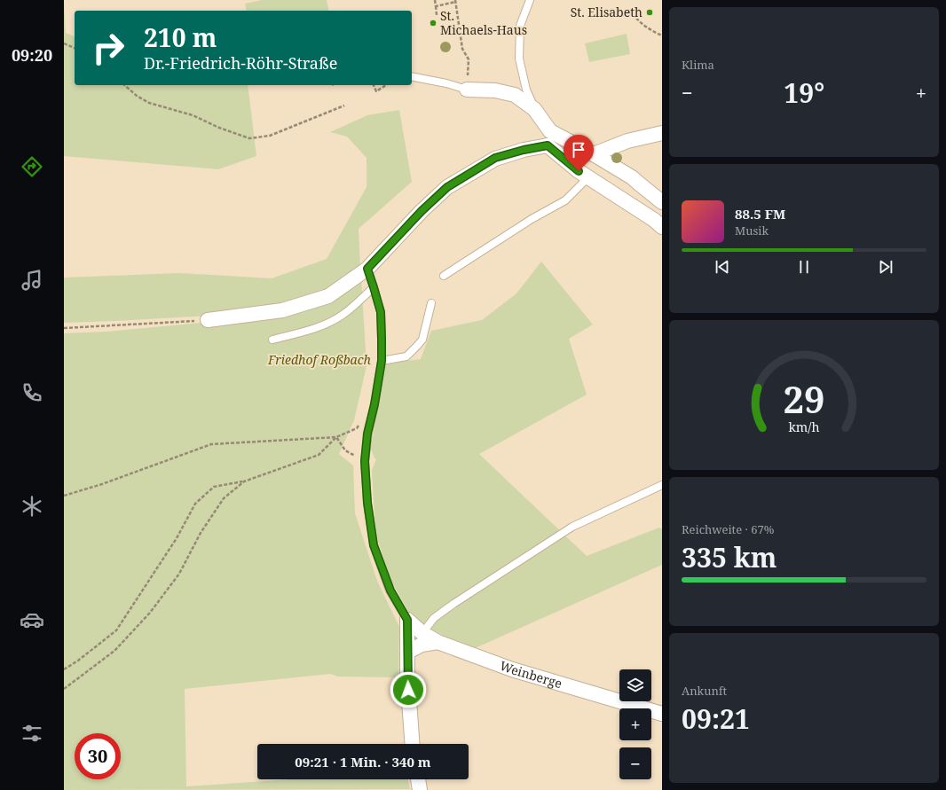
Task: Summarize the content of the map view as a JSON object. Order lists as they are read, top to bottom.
{
  "streets": {
    "street": ["Weinberge"]
  },
  "parks": ["Friedhof Roßbach"],
  "places": ["St. Elisabeth", "St. Michaels-Haus"],
  "page": {
    "tabs": "09:20",
    "tile": [
      "Klima",
      ["Reichweite · 67%", "335 km"],
      ["Ankunft", "09:21"]
    ],
    "turn": ["210 m", "Dr.-Friedrich-Röhr-Straße"],
    "heat": ["−", "19°", "+"],
    "song": ["88.5 FM", "Musik"],
    "map_buttons": ["+", "−"],
    "limit": "30",
    "trip": "09:21 · 1 Min. · 340 m",
    "gauge": ["29", "km/h"]
  }
}
